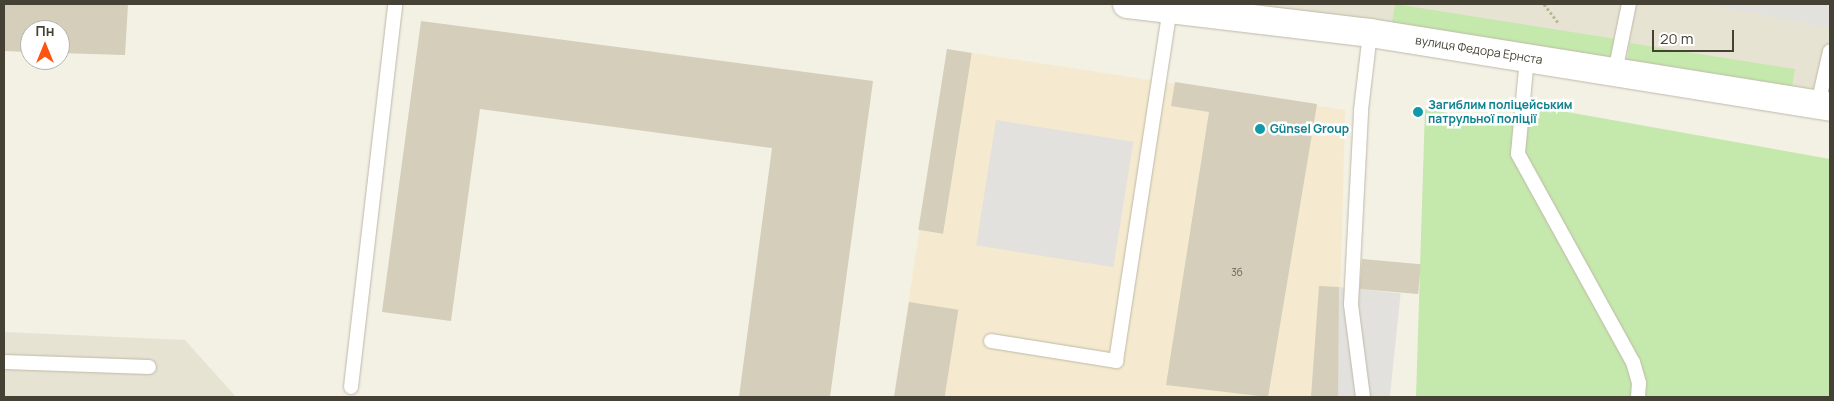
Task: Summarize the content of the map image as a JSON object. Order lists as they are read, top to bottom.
{
  "streets": {
    "street": ["вулиця Федора Ернста"]
  },
  "places": ["Загиблим поліцейським патрульної поліції", "Günsel Group"],
  "house_numbers": ["3б"],
  "scale_bar": "20 m",
  "north": "top"
}
